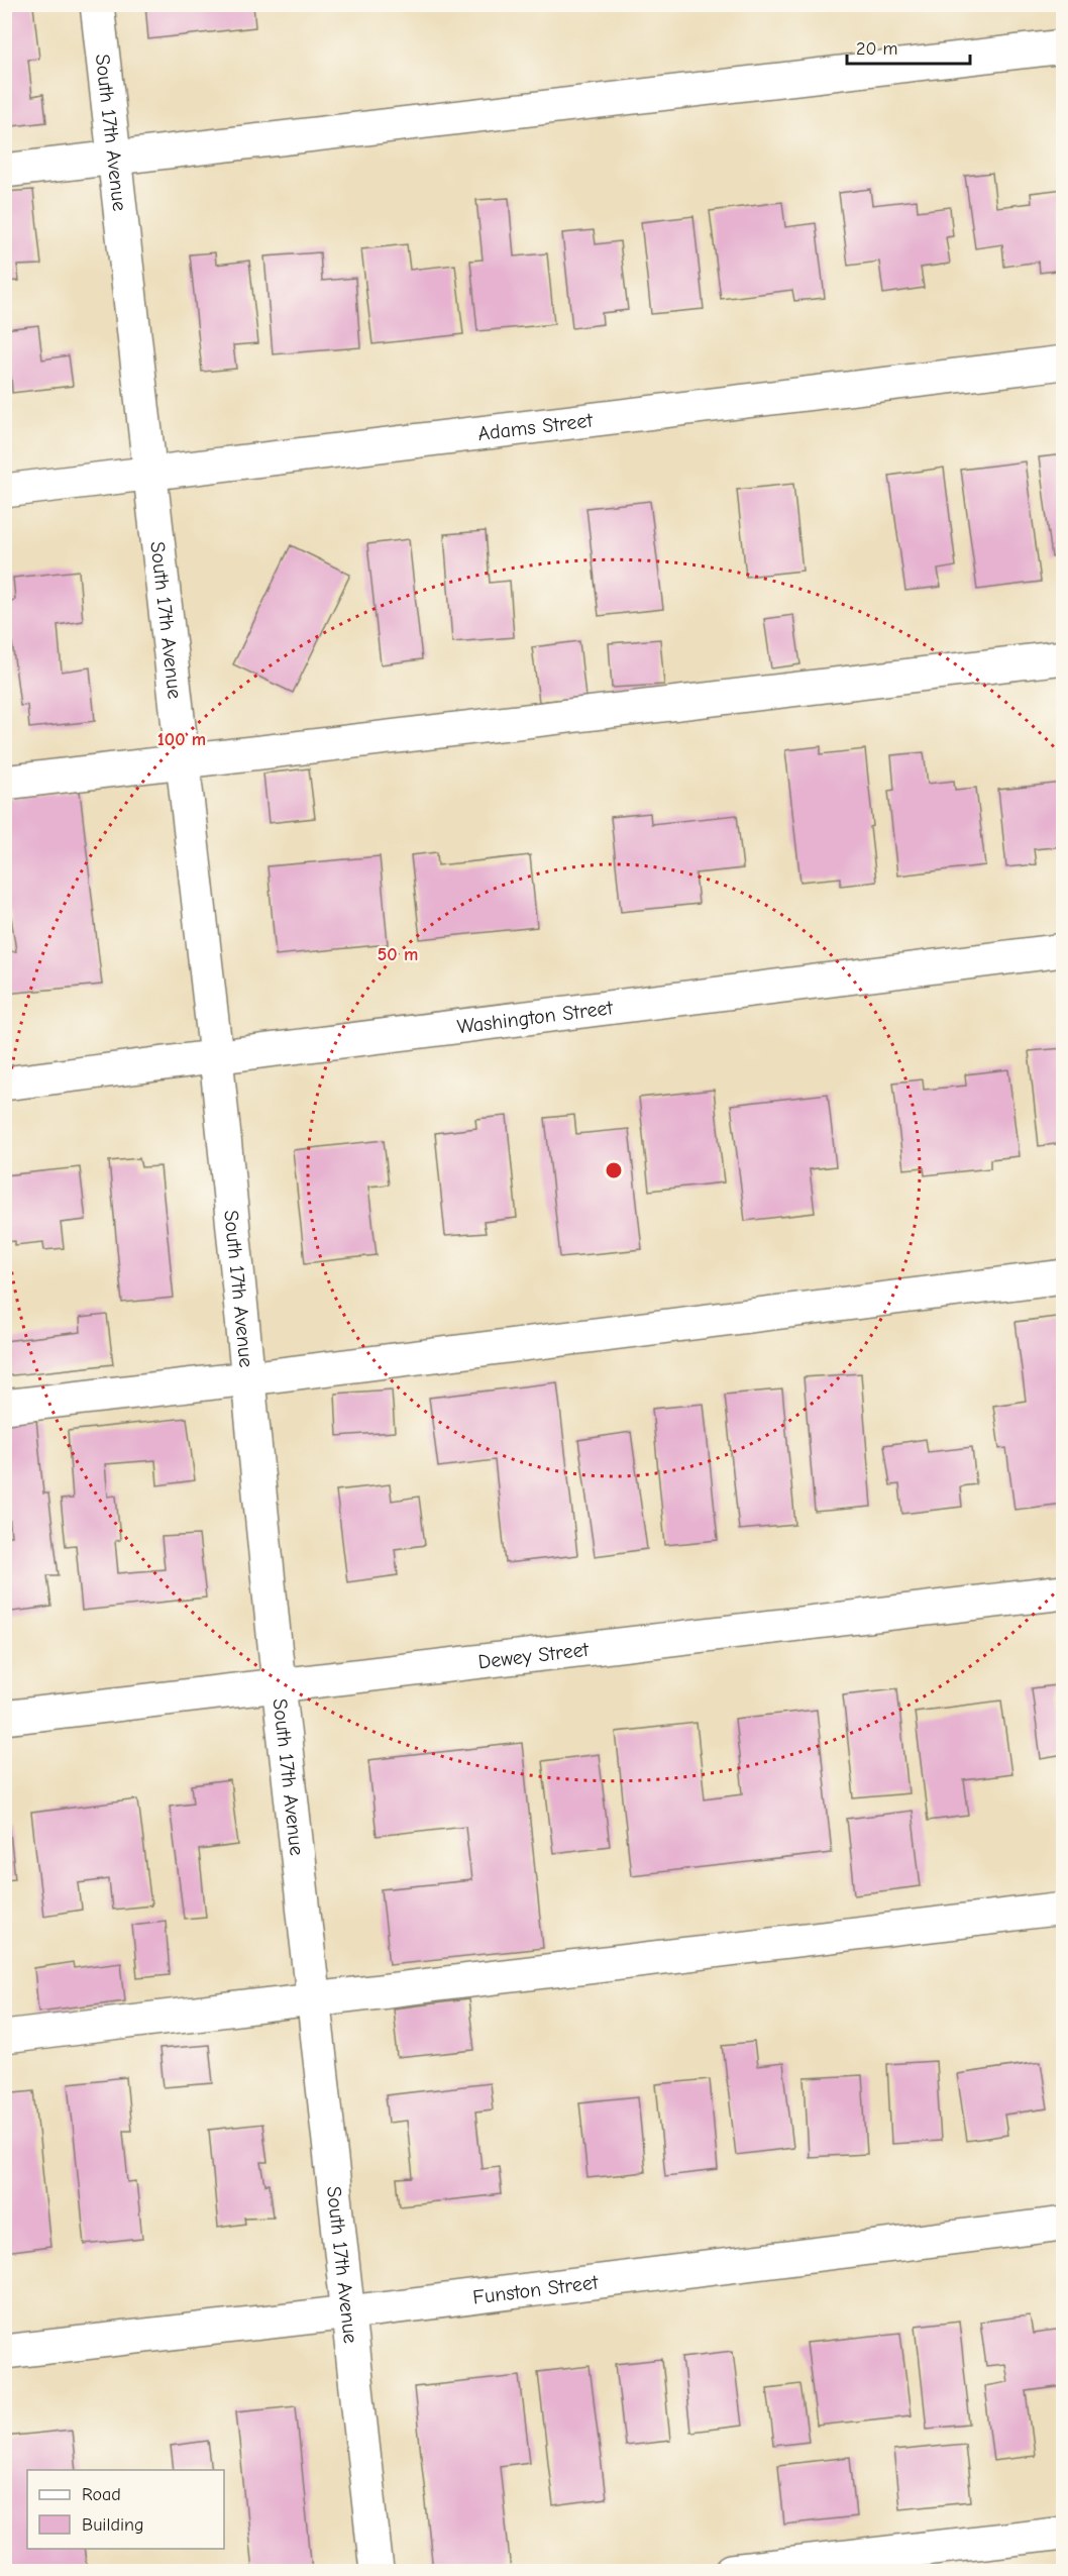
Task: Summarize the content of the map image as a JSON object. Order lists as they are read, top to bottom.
{
  "streets": {
    "street": [
      "South 17th Avenue",
      "Adams Street",
      "Washington Street",
      "Dewey Street",
      "Funston Street"
    ]
  },
  "crossings": [
    ["South 17th Avenue", "Adams Street"],
    ["South 17th Avenue", "Washington Street"],
    ["South 17th Avenue", "Dewey Street"],
    ["South 17th Avenue", "Funston Street"]
  ],
  "legend": ["Road", "Building"],
  "scale_bar": "20 m",
  "rings": ["100 m", "50 m"]
}
